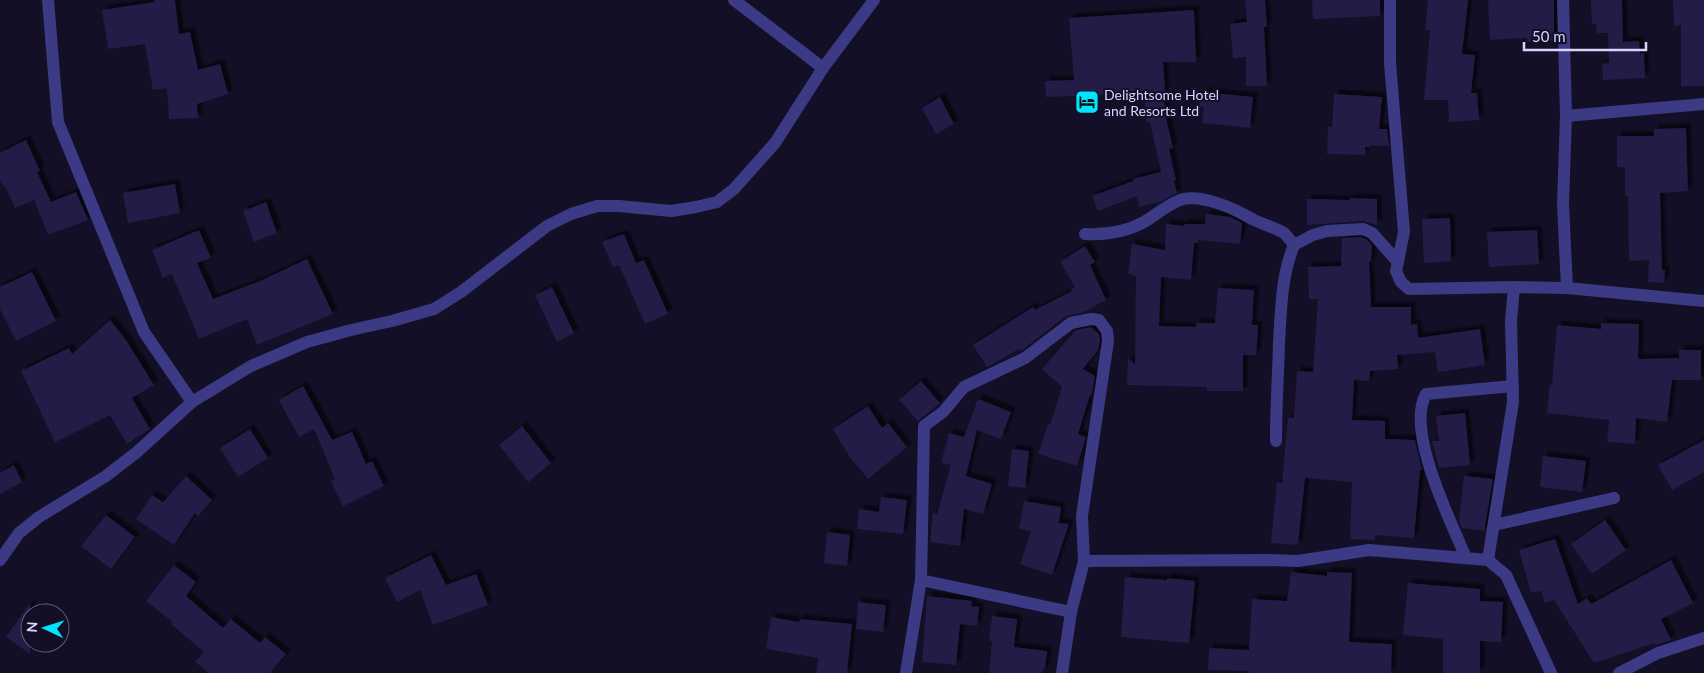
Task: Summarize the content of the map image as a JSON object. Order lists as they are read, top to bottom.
{
  "places": {
    "hotel": ["Delightsome Hotel and Resorts Ltd"]
  },
  "scale_bar": "50 m",
  "north": "left"
}
